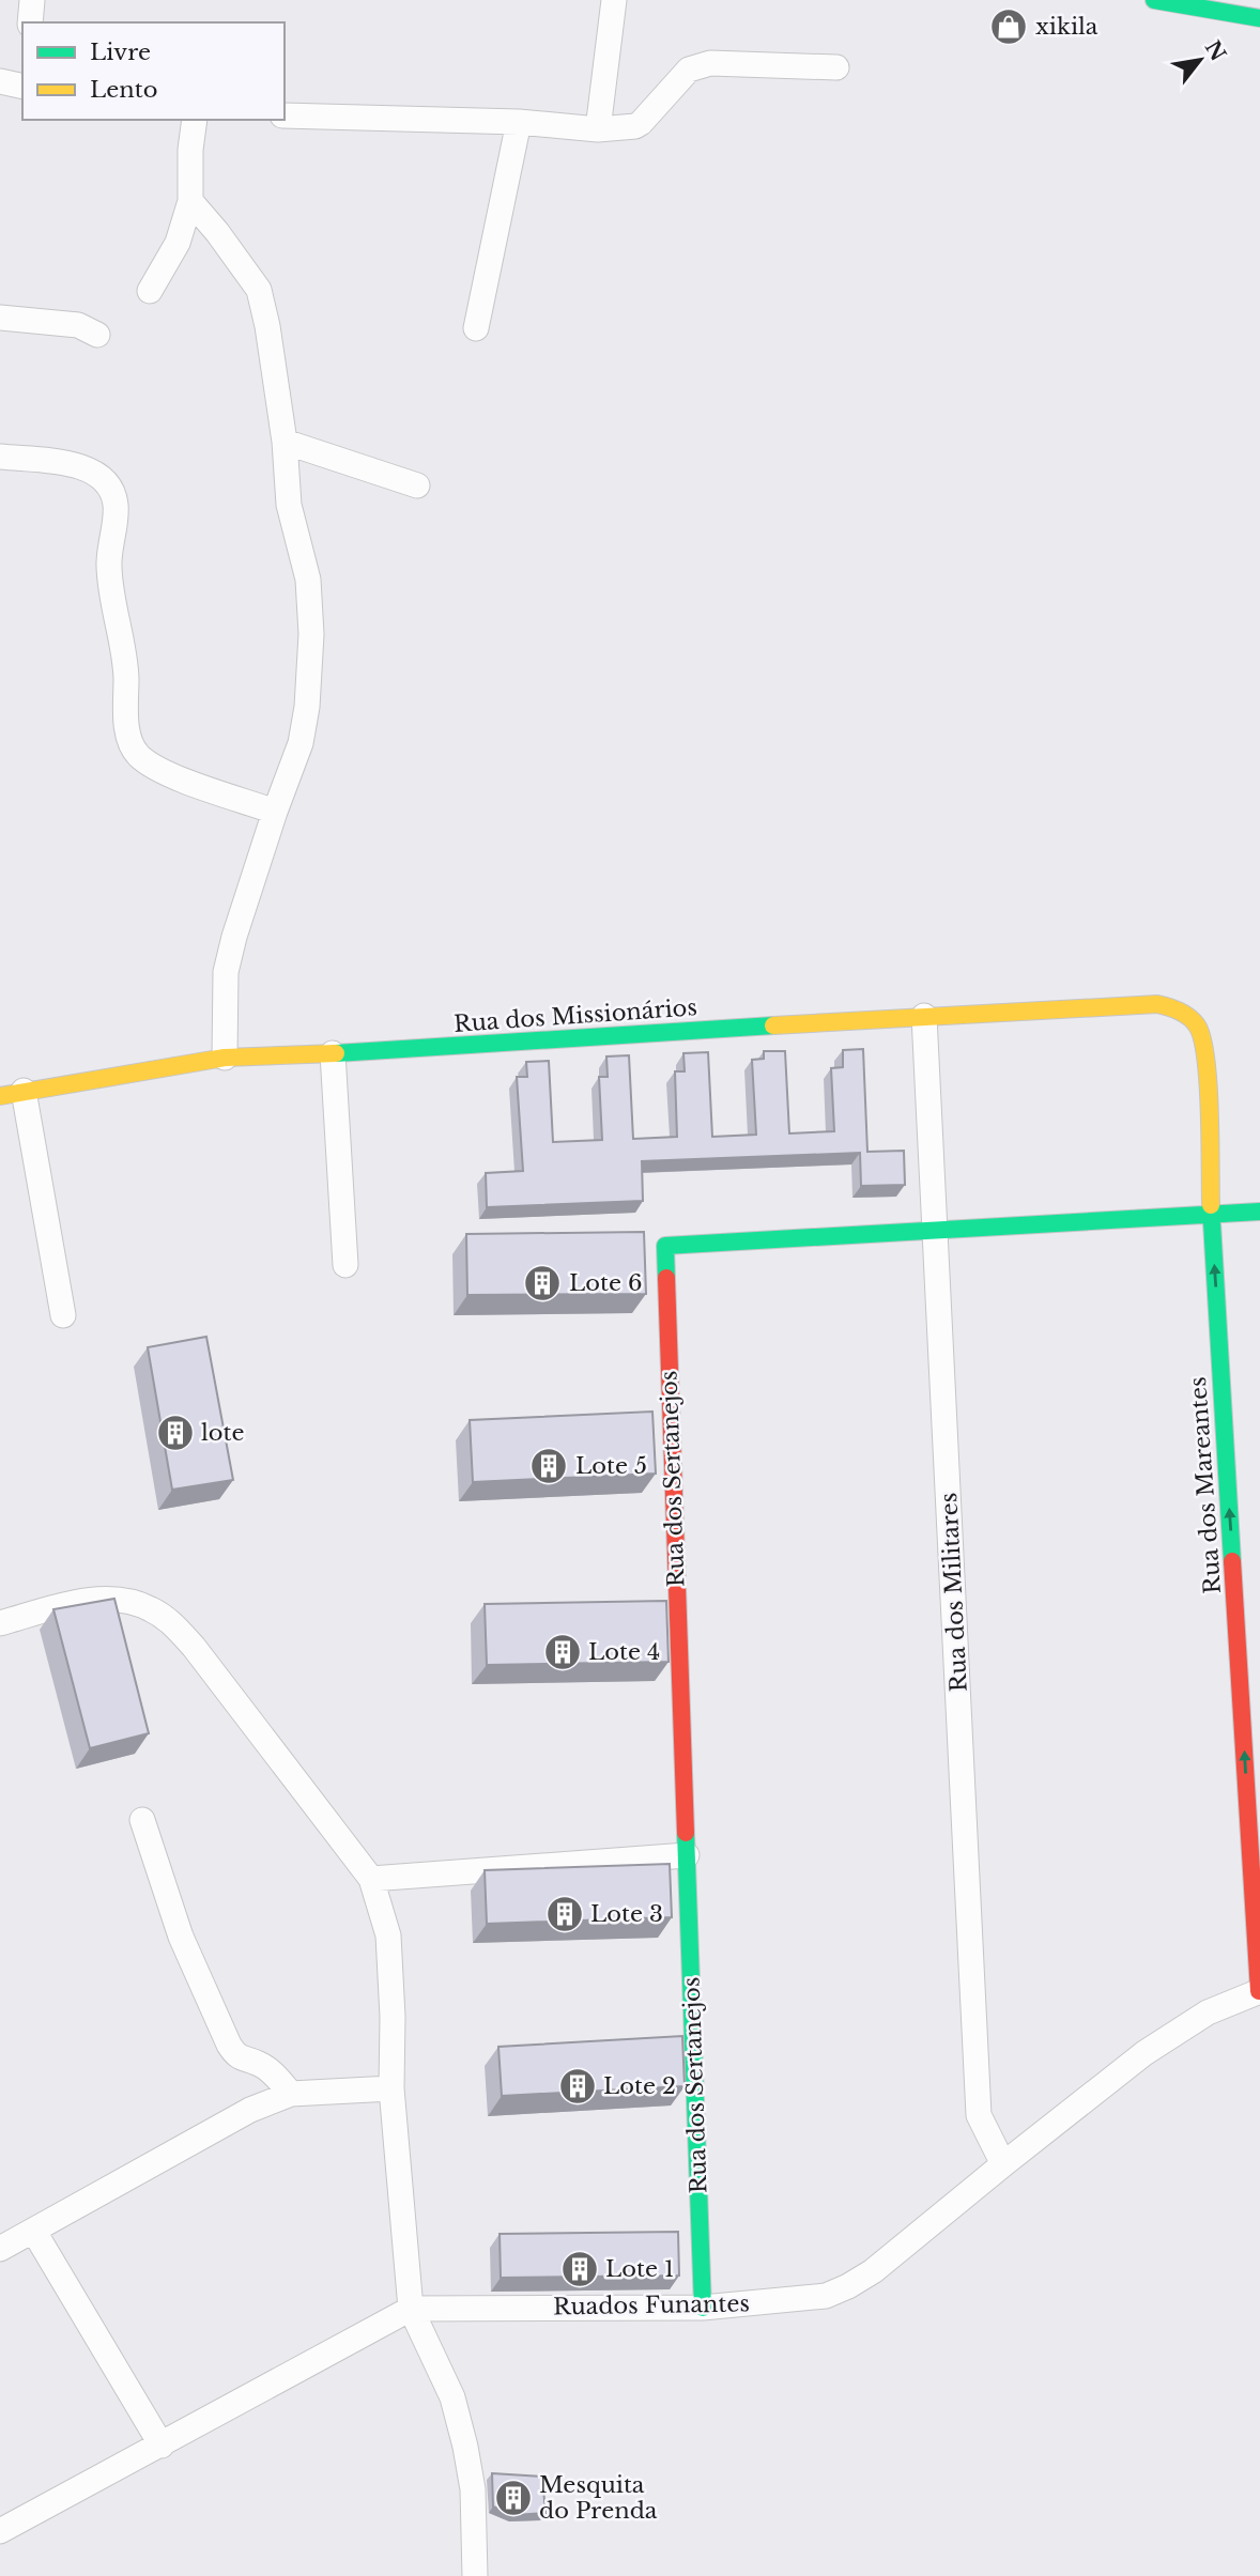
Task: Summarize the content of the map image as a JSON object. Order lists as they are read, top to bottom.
{
  "streets": {
    "street": [
      "Rua dos Missionários",
      "Rua dos Sertanejos",
      "Rua dos Mareantes",
      "Rua dos Militares",
      "Ruados Funantes"
    ]
  },
  "crossings": [
    ["Rua dos Missionários", "Rua dos Mareantes"],
    ["Rua dos Missionários", "Rua dos Militares"],
    ["Rua dos Sertanejos", "Rua dos Mareantes"],
    ["Rua dos Sertanejos", "Rua dos Militares"],
    ["Rua dos Sertanejos", "Ruados Funantes"],
    ["Rua dos Mareantes", "Ruados Funantes"],
    ["Rua dos Militares", "Ruados Funantes"]
  ],
  "one_way": ["Rua dos Mareantes"],
  "places": {
    "shop": ["xikila"],
    "building": [
      "Lote 6",
      "lote",
      "Lote 5",
      "Lote 4",
      "Lote 3",
      "Lote 2",
      "Lote 1",
      "Mesquita do Prenda"
    ]
  },
  "legend": ["Livre", "Lento"],
  "north": "top right"
}
